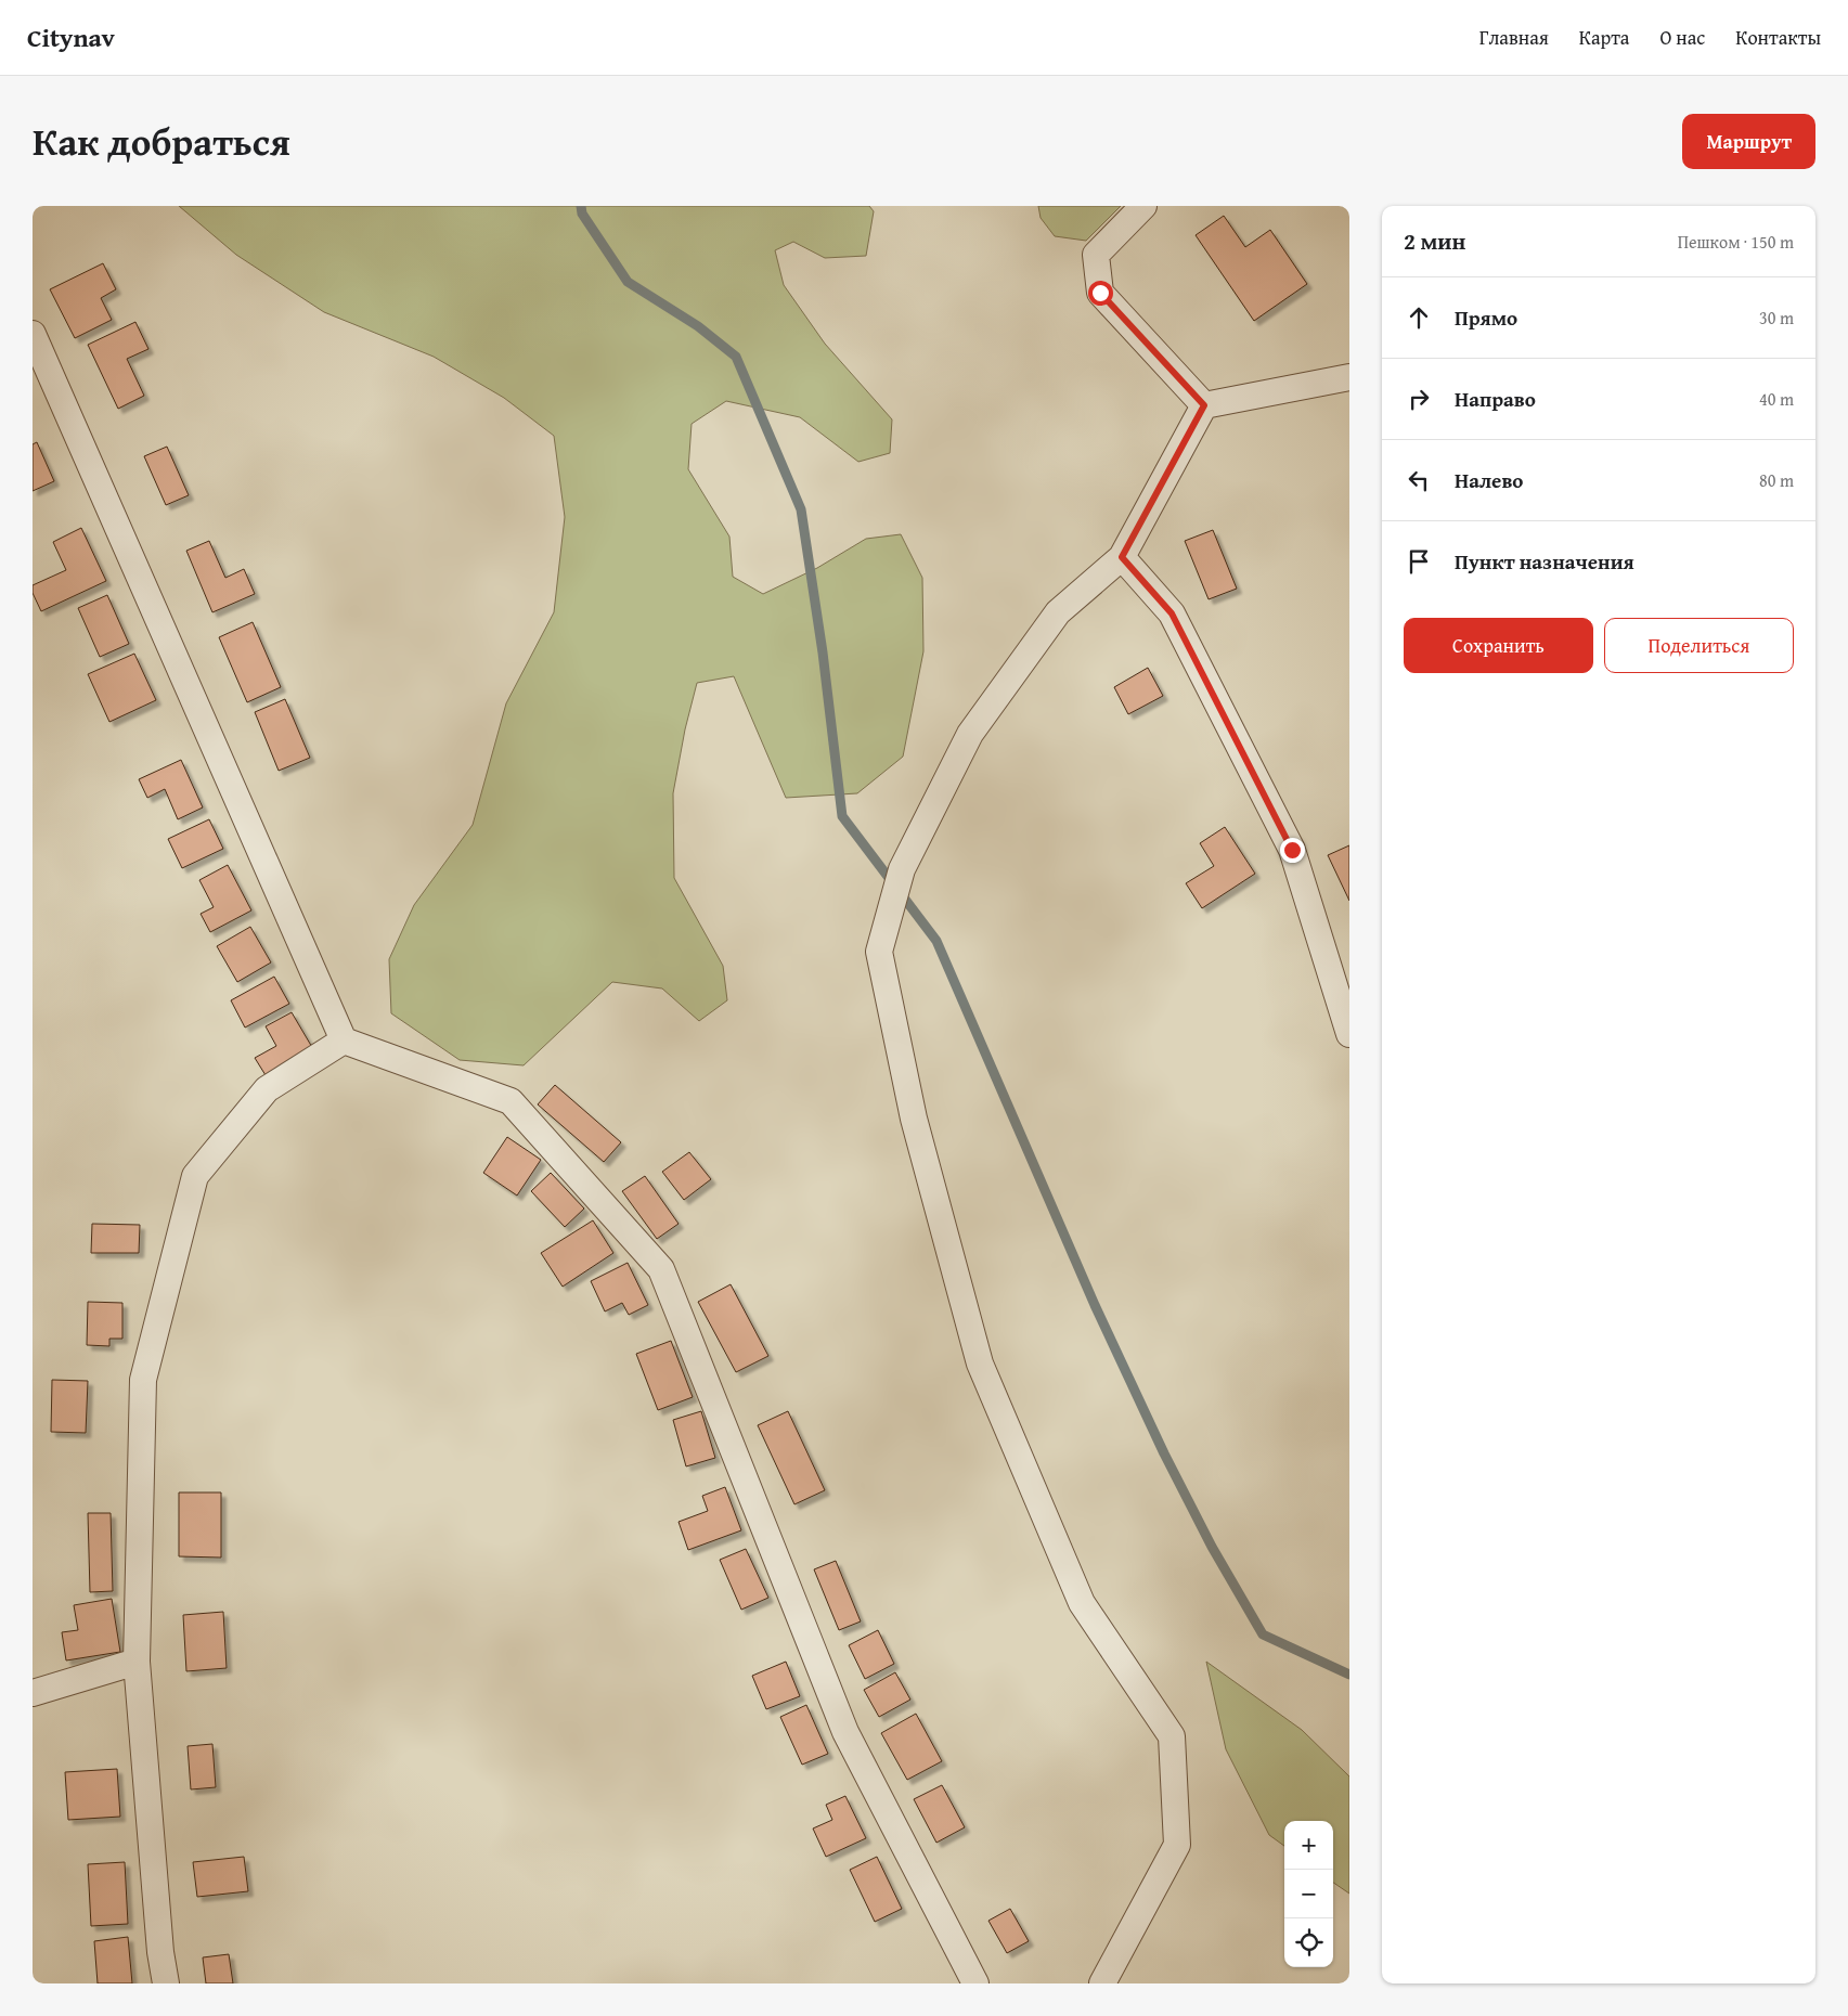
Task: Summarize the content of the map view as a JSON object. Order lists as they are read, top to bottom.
{
  "page": {
    "header": "Citynav",
    "nav": [
      "Главная",
      "Карта",
      "О нас",
      "Контакты"
    ],
    "title": "Как добраться",
    "buttons": [
      "Маршрут",
      ["Сохранить", "Поделиться"]
    ],
    "heading": ["2 мин", "Пешком · 150 m"],
    "list": [
      ["Прямо", "30 m"],
      ["Направо", "40 m"],
      ["Налево", "80 m"],
      "Пункт назначения"
    ],
    "map_buttons": ["+", "−"]
  }
}
